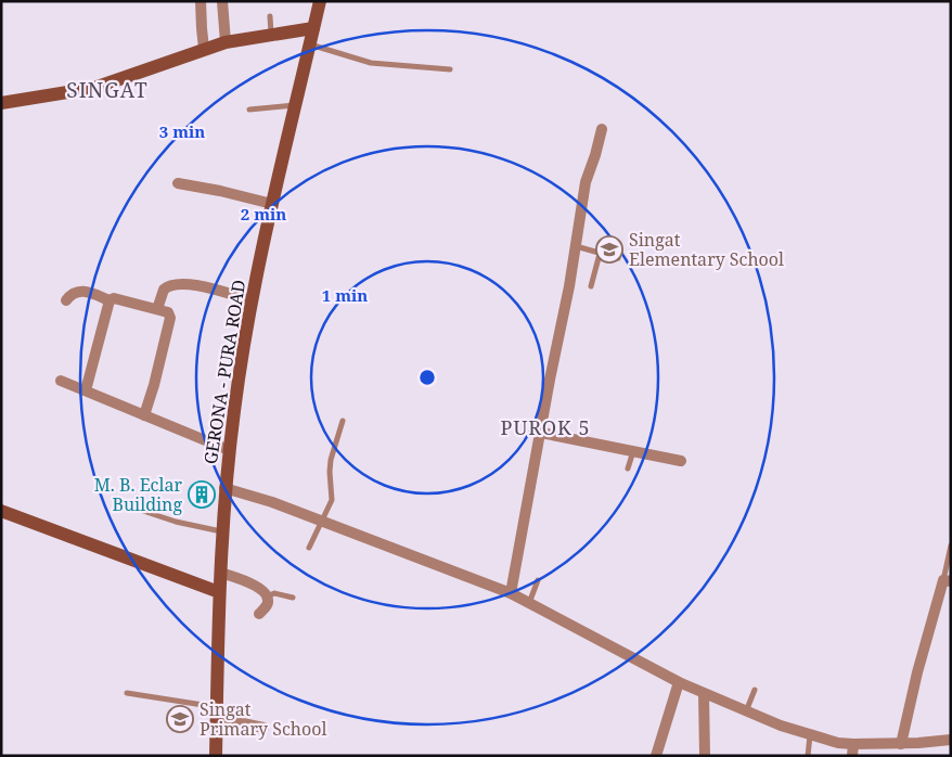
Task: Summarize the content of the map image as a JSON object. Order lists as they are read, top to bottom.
{
  "streets": {
    "main road": ["GERONA - PURA ROAD"]
  },
  "districts": ["SINGAT", "PUROK 5"],
  "places": {
    "school or university": ["Singat Elementary School", "Singat Primary School"],
    "building": ["M. B. Eclar Building"]
  },
  "rings": ["3 min", "2 min", "1 min"]
}
